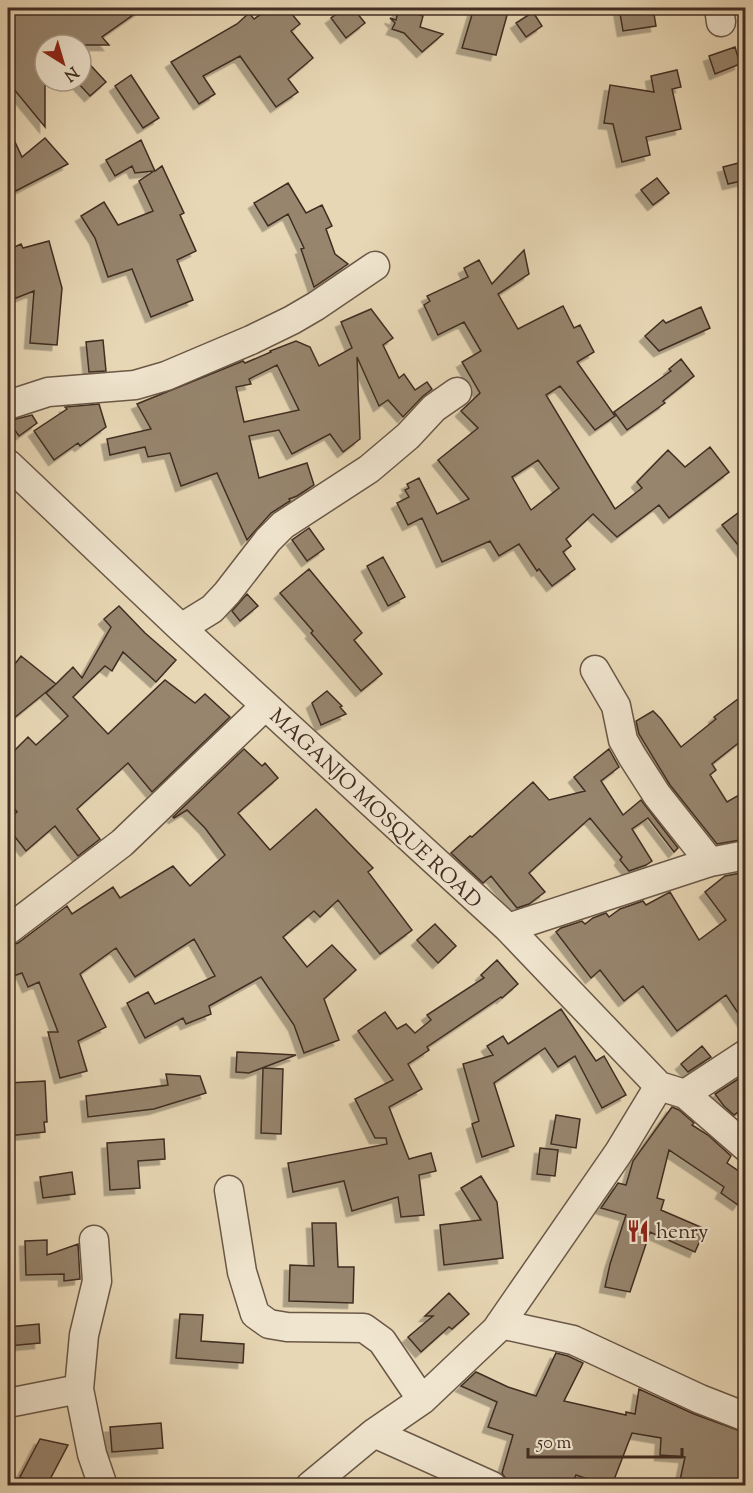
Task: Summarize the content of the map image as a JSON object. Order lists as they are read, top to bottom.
{
  "streets": {
    "street": ["MAGANJO MOSQUE ROAD"]
  },
  "places": {
    "restaurant": ["henry"]
  },
  "scale_bar": "50 m",
  "north": "bottom right"
}
